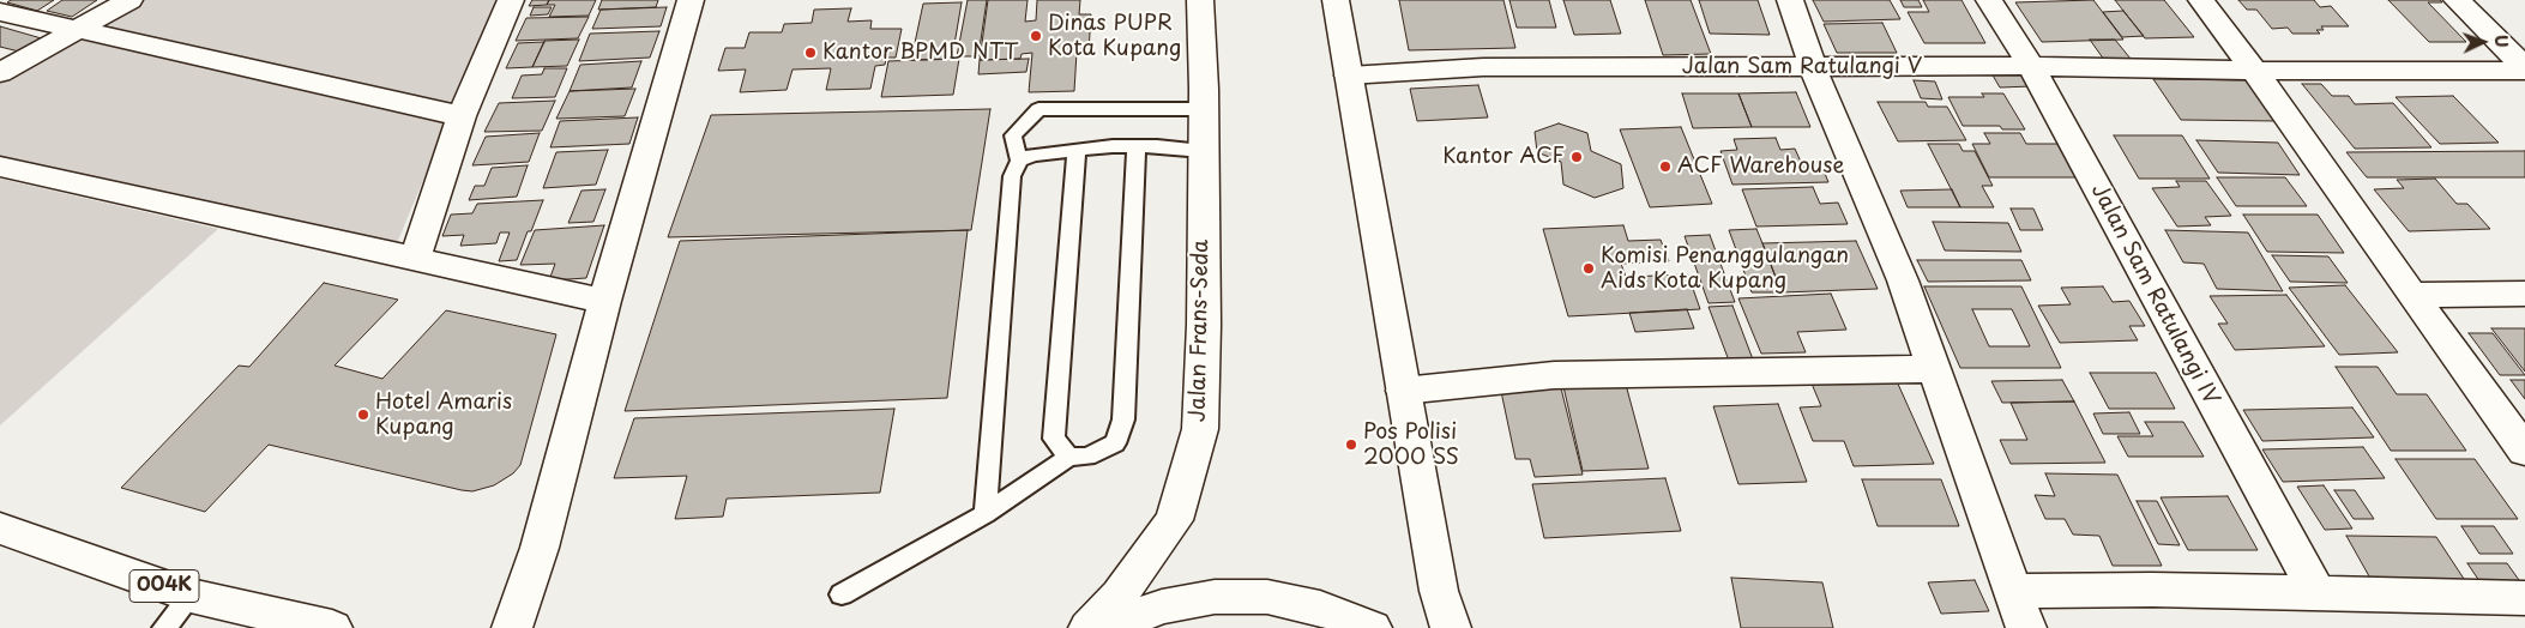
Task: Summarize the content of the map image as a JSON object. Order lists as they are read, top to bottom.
{
  "streets": {
    "street": [
      "Jalan Sam Ratulangi V",
      "Jalan Sam Ratulangi IV",
      "Jalan Frans-Seda",
      "004K"
    ]
  },
  "crossings": [
    ["Jalan Sam Ratulangi V", "Jalan Sam Ratulangi IV"]
  ],
  "places": [
    "Dinas PUPR Kota Kupang",
    "Kantor BPMD NTT",
    "Kantor ACF",
    "ACF Warehouse",
    "Komisi Penanggulangan Aids Kota Kupang",
    "Hotel Amaris Kupang",
    "Pos Polisi 2000 SS"
  ],
  "north": "right"
}
